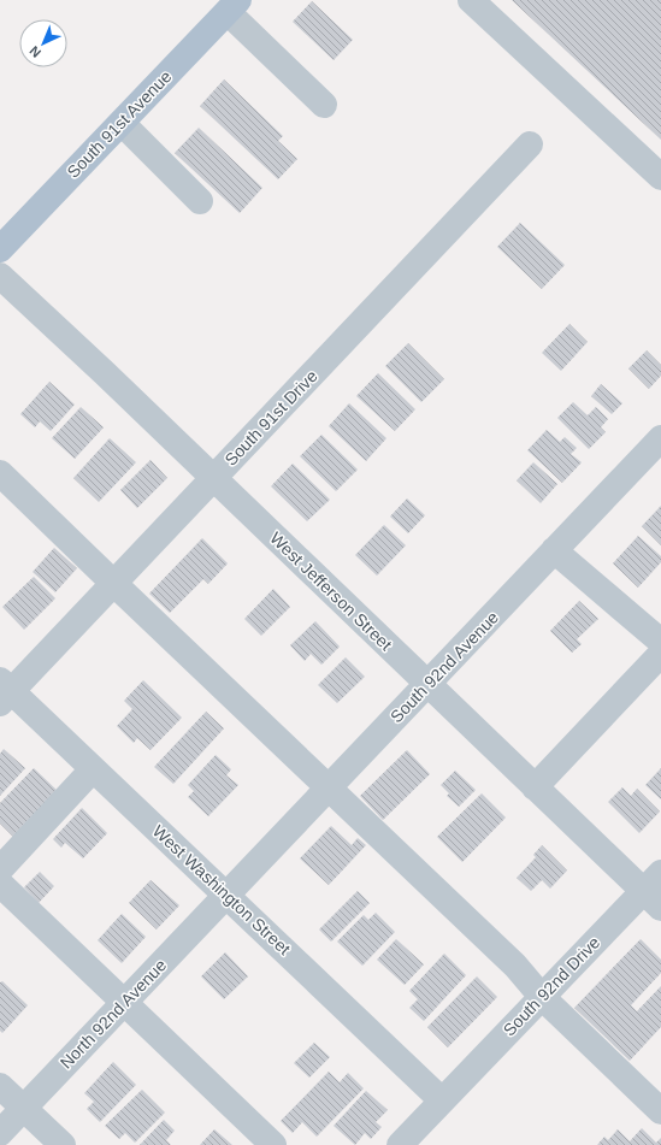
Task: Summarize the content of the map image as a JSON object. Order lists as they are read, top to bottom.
{
  "streets": {
    "main road": ["South 91st Avenue"],
    "street": [
      "South 91st Drive",
      "West Jefferson Street",
      "South 92nd Avenue",
      "West Washington Street",
      "South 92nd Drive",
      "North 92nd Avenue"
    ]
  },
  "crossings": [
    ["South 91st Drive", "West Jefferson Street"],
    ["South 91st Drive", "West Washington Street"],
    ["West Jefferson Street", "South 92nd Avenue"],
    ["West Jefferson Street", "South 92nd Drive"],
    ["South 92nd Avenue", "West Washington Street"],
    ["South 92nd Avenue", "North 92nd Avenue"],
    ["West Washington Street", "South 92nd Drive"],
    ["West Washington Street", "North 92nd Avenue"]
  ],
  "north": "bottom left"
}
